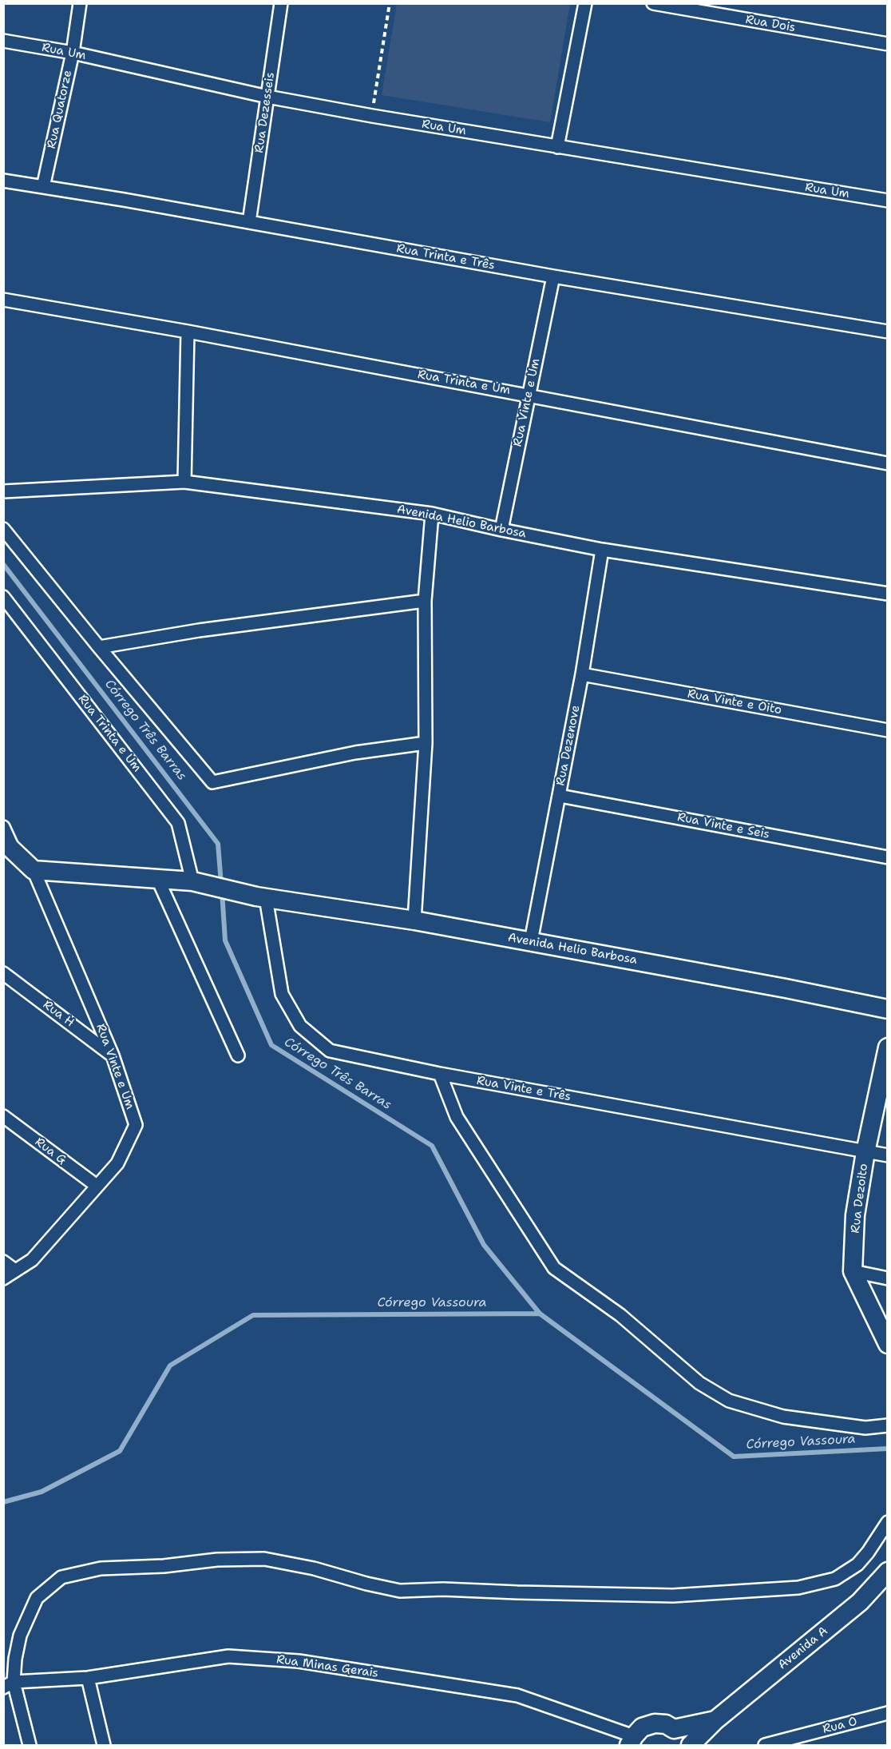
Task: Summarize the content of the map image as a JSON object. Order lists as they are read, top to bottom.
{
  "streets": {
    "street": [
      "Rua Dois",
      "Rua Um",
      "Rua Quatorze",
      "Rua Dezesseis",
      "Rua Trinta e Três",
      "Rua Trinta e Um",
      "Rua Vinte e Um",
      "Avenida Helio Barbosa",
      "Rua Vinte e Oito",
      "Rua Dezenove",
      "Rua Vinte e Seis",
      "Rua H",
      "Rua Vinte e Três",
      "Rua G",
      "Rua Dezoito",
      "Avenida A",
      "Rua Minas Gerais",
      "Rua O"
    ]
  },
  "crossings": [
    ["Rua Um", "Rua Quatorze"],
    ["Rua Um", "Rua Dezesseis"],
    ["Rua Quatorze", "Rua Trinta e Três"],
    ["Rua Dezesseis", "Rua Trinta e Três"],
    ["Rua Trinta e Três", "Rua Vinte e Um"],
    ["Rua Trinta e Um", "Rua Vinte e Um"],
    ["Rua Trinta e Um", "Avenida Helio Barbosa"],
    ["Rua Vinte e Um", "Avenida Helio Barbosa"],
    ["Rua Vinte e Um", "Rua H"],
    ["Rua Vinte e Um", "Rua G"],
    ["Avenida Helio Barbosa", "Rua Dezenove"],
    ["Avenida Helio Barbosa", "Rua Vinte e Três"],
    ["Rua Vinte e Oito", "Rua Dezenove"],
    ["Rua Dezenove", "Rua Vinte e Seis"],
    ["Rua Vinte e Três", "Rua Dezoito"],
    ["Avenida A", "Rua Minas Gerais"]
  ],
  "water": ["Córrego Três Barras", "Córrego Vassoura"]
}
